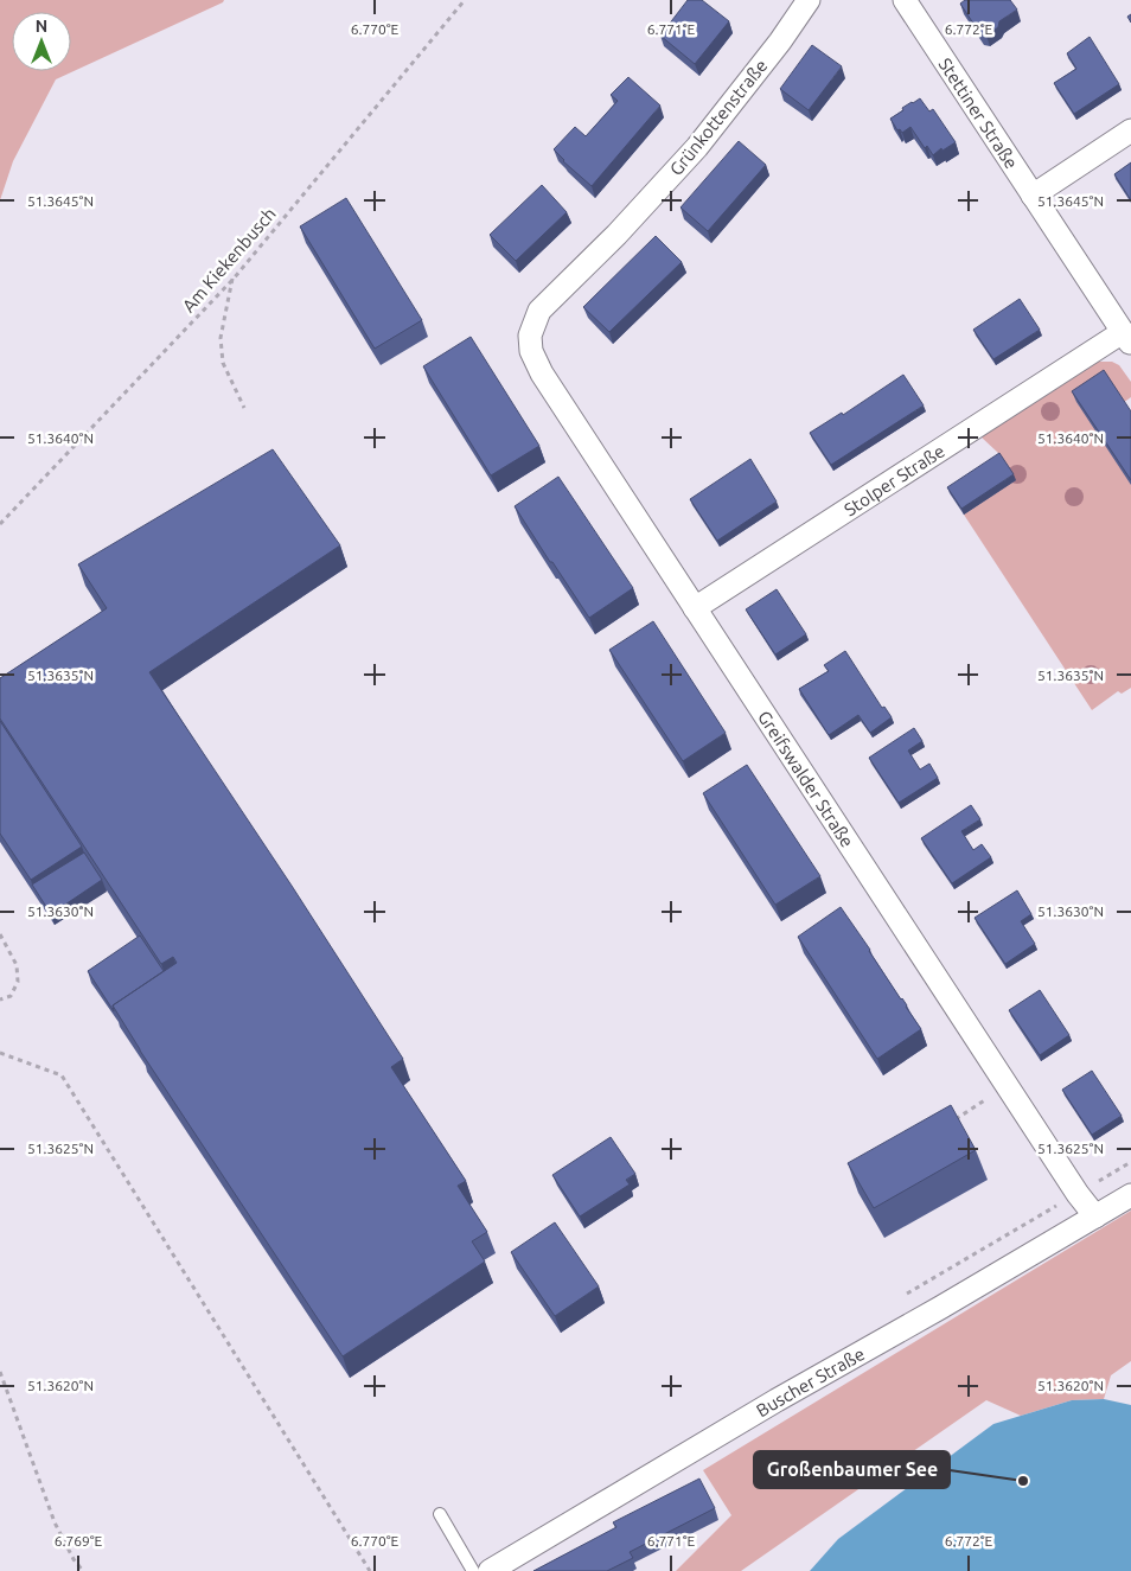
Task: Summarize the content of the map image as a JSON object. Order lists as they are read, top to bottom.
{
  "streets": {
    "street": [
      "Stettiner Straße",
      "Grünkottenstraße",
      "Stolper Straße",
      "Greifswalder Straße",
      "Buscher Straße"
    ],
    "path": ["Am Kiekenbusch"]
  },
  "crossings": [
    ["Stettiner Straße", "Stolper Straße"],
    ["Grünkottenstraße", "Greifswalder Straße"],
    ["Stolper Straße", "Greifswalder Straße"],
    ["Greifswalder Straße", "Buscher Straße"]
  ],
  "places": ["Großenbaumer See"],
  "north": "top",
  "coordinates": [
    "6.770°E",
    "6.771°E",
    "6.772°E",
    "51.3645°N",
    "51.3640°N",
    "51.3635°N",
    "51.3630°N",
    "51.3625°N",
    "51.3620°N",
    "6.769°E"
  ]
}
